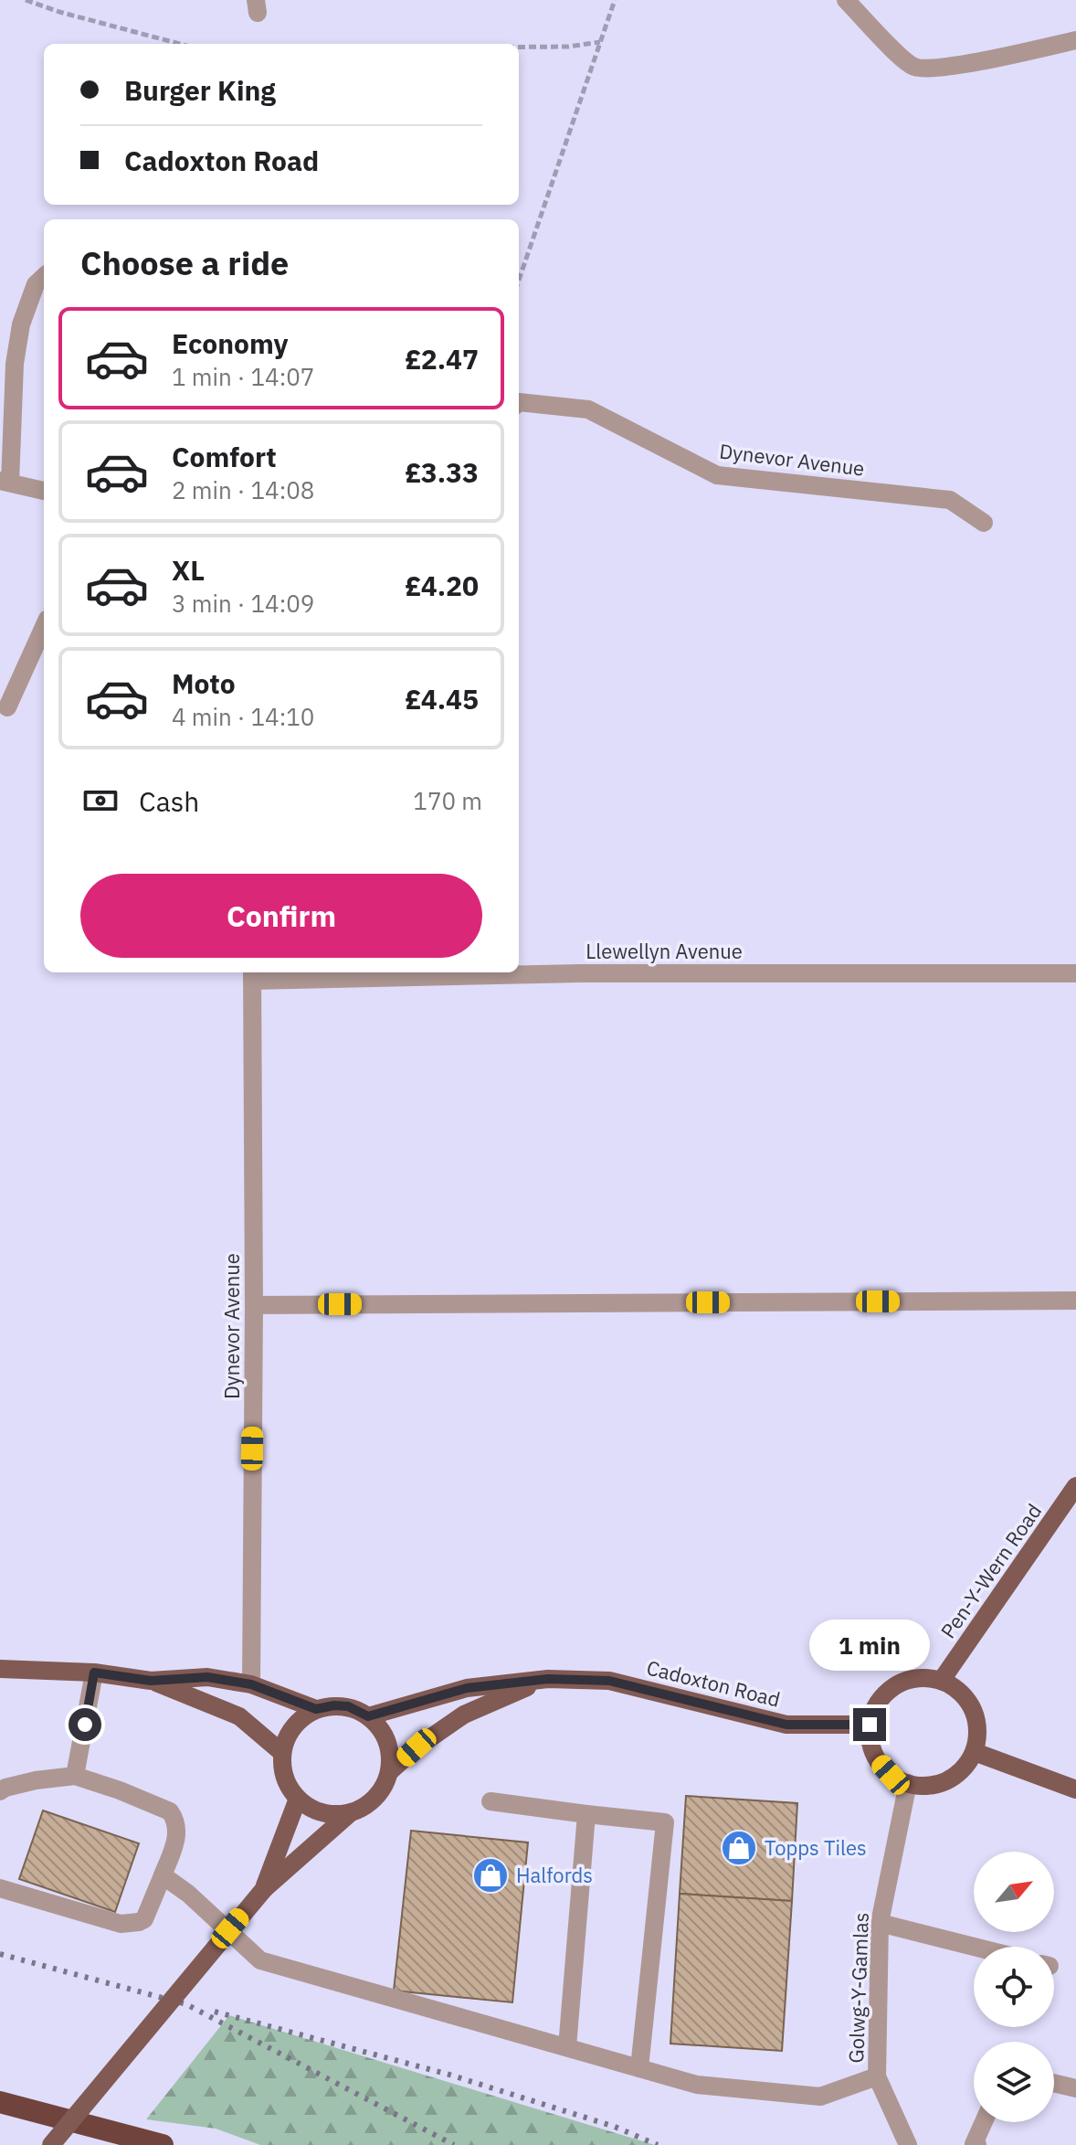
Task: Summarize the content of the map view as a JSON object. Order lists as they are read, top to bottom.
{
  "streets": {
    "main road": ["Pen-Y-Wern Road", "Cadoxton Road"],
    "street": ["Dynevor Avenue", "Llewellyn Avenue", "Golwg-Y-Gamlas"]
  },
  "crossings": [
    ["Dynevor Avenue", "Llewellyn Avenue"],
    ["Pen-Y-Wern Road", "Cadoxton Road"],
    ["Pen-Y-Wern Road", "Golwg-Y-Gamlas"],
    ["Cadoxton Road", "Golwg-Y-Gamlas"]
  ],
  "places": {
    "shop": ["Topps Tiles", "Halfords"]
  },
  "north": "top right",
  "page": {
    "banner": ["Burger King", "Cadoxton Road"],
    "heading": "Choose a ride",
    "list": [
      {
        "name": "Economy",
        "note": "1 min · 14:07",
        "value": "£2.47"
      },
      {
        "name": "Comfort",
        "note": "2 min · 14:08",
        "value": "£3.33"
      },
      {
        "name": "XL",
        "note": "3 min · 14:09",
        "value": "£4.20"
      },
      {
        "name": "Moto",
        "note": "4 min · 14:10",
        "value": "£4.45"
      }
    ],
    "pay": ["Cash", "170 m"],
    "buttons": "Confirm",
    "bubble": "1 min"
  }
}
